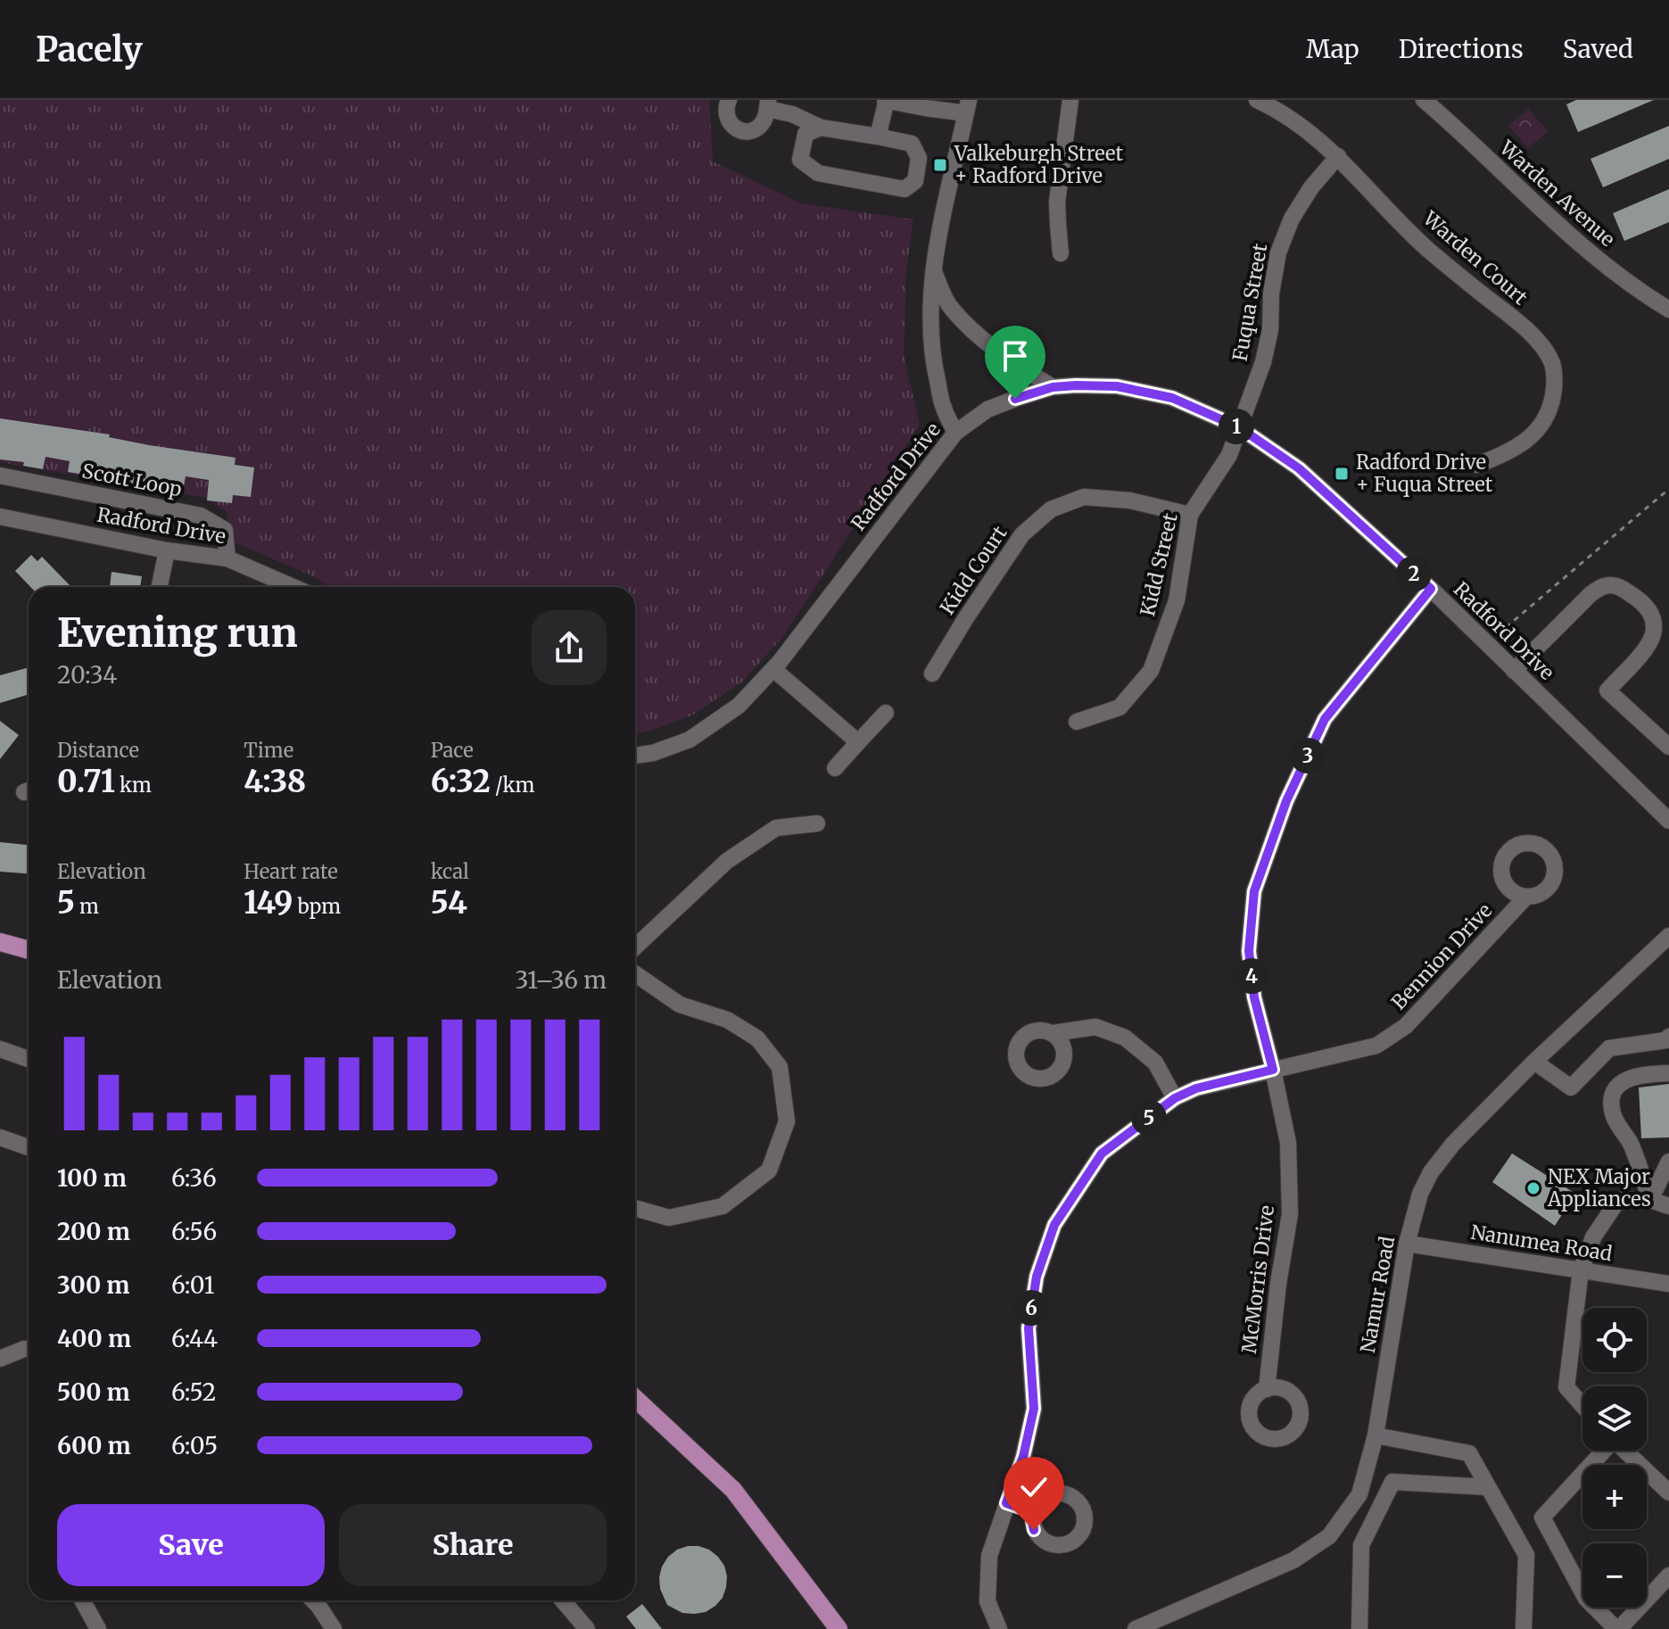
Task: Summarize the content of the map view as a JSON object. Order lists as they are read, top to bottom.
{
  "streets": {
    "street": [
      "Warden Avenue",
      "Warden Court",
      "Fuqua Street",
      "Radford Drive",
      "Scott Loop",
      "Kidd Street",
      "Kidd Court",
      "Bennion Drive",
      "Nanumea Road",
      "McMorris Drive",
      "Namur Road"
    ]
  },
  "crossings": [
    ["Warden Court", "Fuqua Street"],
    ["Fuqua Street", "Radford Drive"],
    ["Fuqua Street", "Kidd Street"],
    ["Radford Drive", "Scott Loop"],
    ["Radford Drive", "Kidd Street"],
    ["Radford Drive", "McMorris Drive"],
    ["Kidd Street", "Kidd Court"],
    ["Bennion Drive", "McMorris Drive"],
    ["Nanumea Road", "Namur Road"]
  ],
  "places": {
    "transit": ["Valkeburgh Street + Radford Drive", "Radford Drive + Fuqua Street"],
    "other": ["NEX Major Appliances"]
  },
  "page": {
    "header": "Pacely",
    "nav": ["Map", "Directions", "Saved"],
    "pins": [
      "1",
      "2",
      "3",
      "4",
      "5",
      "6"
    ],
    "heading": ["Evening run", "20:34"],
    "stats": [
      ["Distance", "0.71 km"],
      ["Time", "4:38"],
      ["Pace", "6:32 /km"],
      ["Elevation", "5 m"],
      ["Heart rate", "149 bpm"],
      ["kcal", "54"]
    ],
    "chart": ["Elevation", "31–36 m"],
    "list": [
      {
        "name": "100 m",
        "note": "6:36"
      },
      {
        "name": "200 m",
        "note": "6:56"
      },
      {
        "name": "300 m",
        "note": "6:01"
      },
      {
        "name": "400 m",
        "note": "6:44"
      },
      {
        "name": "500 m",
        "note": "6:52"
      },
      {
        "name": "600 m",
        "note": "6:05"
      }
    ],
    "map_buttons": ["+", "−"],
    "buttons": ["Save", "Share"]
  }
}
